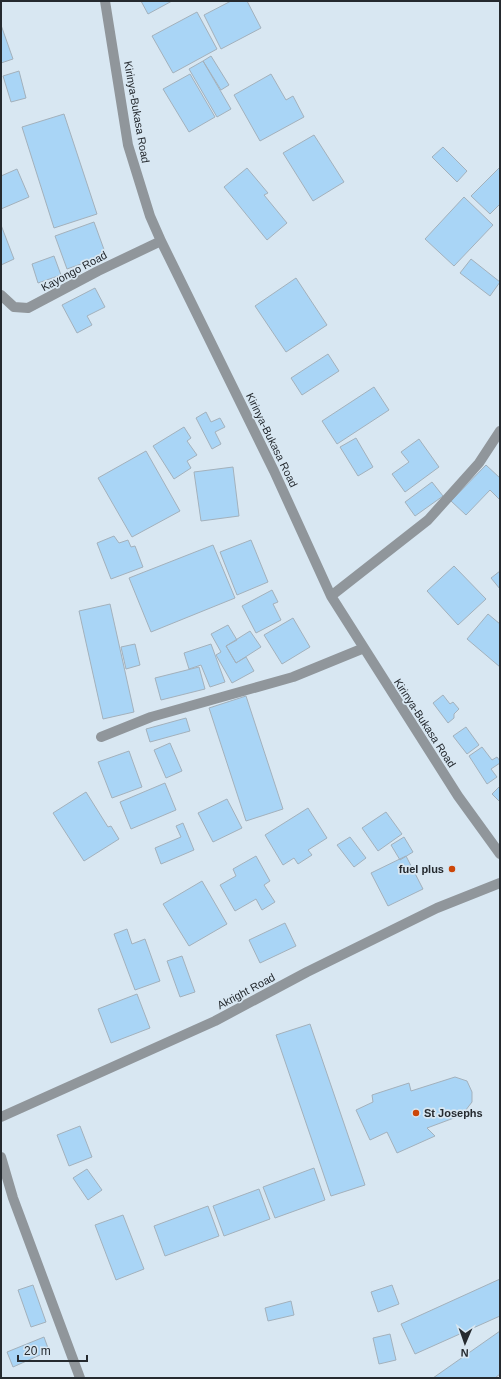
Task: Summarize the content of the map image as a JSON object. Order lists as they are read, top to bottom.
{
  "streets": {
    "street": ["Kirinya-Bukasa Road", "Kayongo Road", "Akright Road"]
  },
  "crossings": [
    ["Kirinya-Bukasa Road", "Kayongo Road"]
  ],
  "places": ["fuel plus", "St Josephs"],
  "scale_bar": "20 m",
  "north": "bottom"
}
